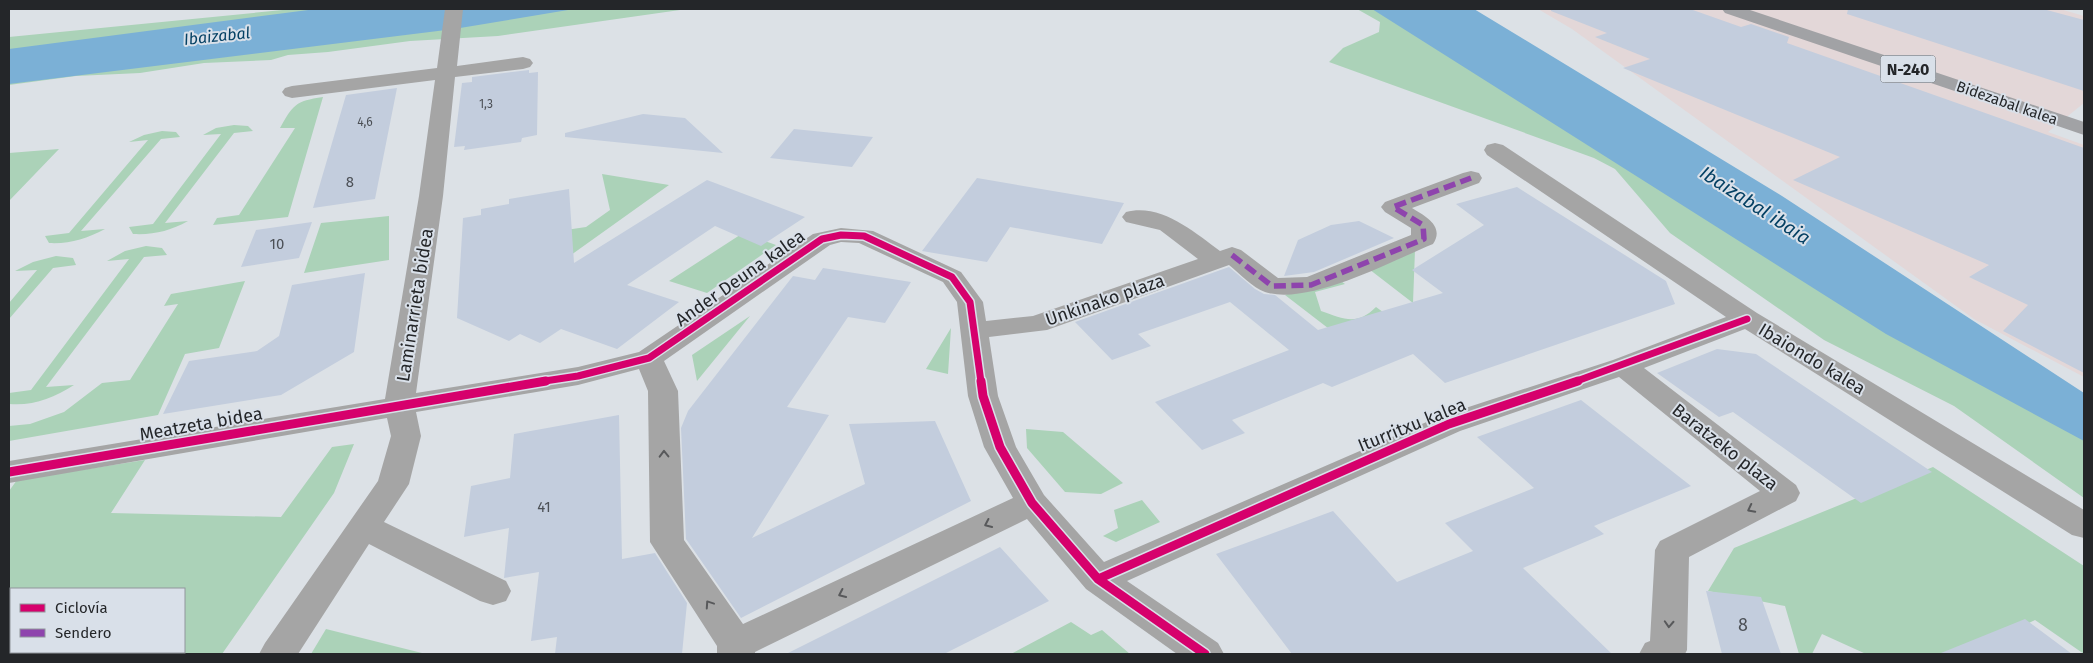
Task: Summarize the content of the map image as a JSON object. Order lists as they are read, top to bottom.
{
  "streets": {
    "highway": ["N-240", "Bidezabal kalea"],
    "street": [
      "Ander Deuna kalea",
      "Unkinako plaza",
      "Laminarrieta bidea",
      "Ibaiondo kalea",
      "Meatzeta bidea",
      "Iturritxu kalea",
      "Baratzeko plaza"
    ]
  },
  "crossings": [
    ["Ander Deuna kalea", "Unkinako plaza"],
    ["Ander Deuna kalea", "Laminarrieta bidea"],
    ["Ander Deuna kalea", "Meatzeta bidea"],
    ["Ander Deuna kalea", "Iturritxu kalea"],
    ["Laminarrieta bidea", "Meatzeta bidea"],
    ["Ibaiondo kalea", "Iturritxu kalea"],
    ["Iturritxu kalea", "Baratzeko plaza"]
  ],
  "water": ["Ibaizabal", "Ibaizabal ibaia"],
  "house_numbers": [
    "1,3",
    "4,6",
    "8",
    "10",
    "41",
    "8"
  ],
  "legend": ["Ciclovía", "Sendero"]
}
